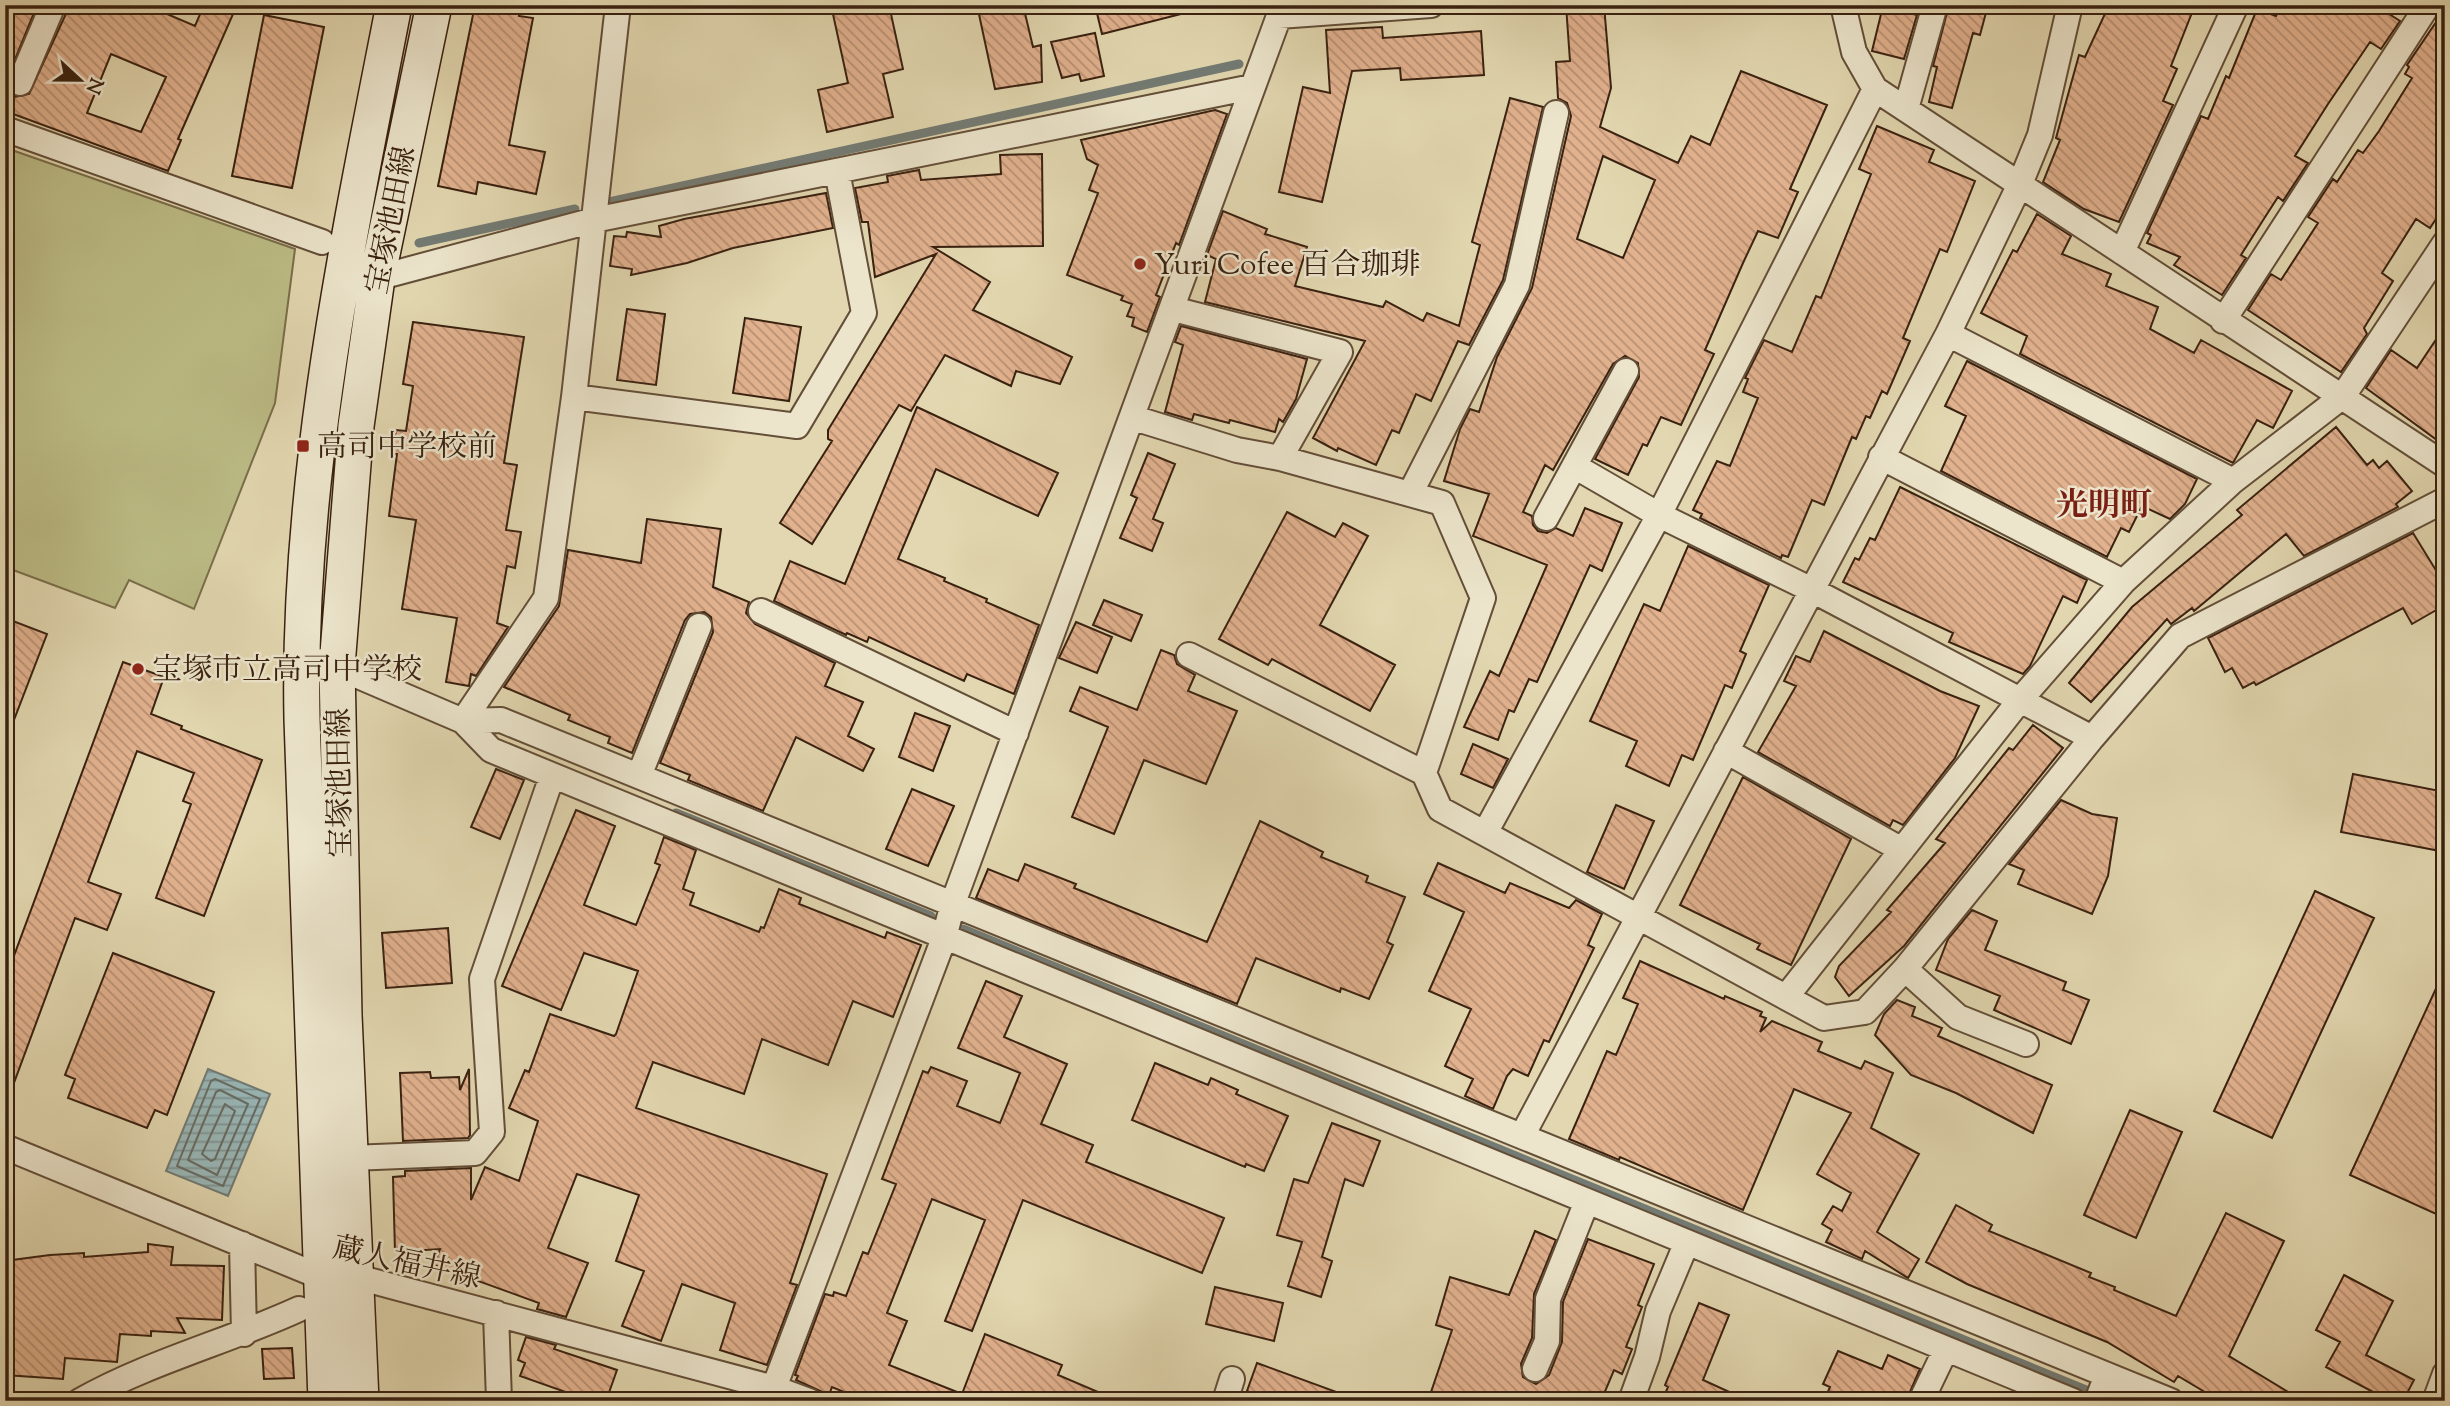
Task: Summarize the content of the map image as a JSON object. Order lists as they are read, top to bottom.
{
  "streets": {
    "street": ["宝塚池田線", "蔵人福井線"]
  },
  "crossings": [
    ["宝塚池田線", "蔵人福井線"]
  ],
  "districts": ["光明町"],
  "places": {
    "other": ["Yuri Cofee 百合珈琲", "宝塚市立高司中学校"],
    "transit": ["高司中学校前"]
  },
  "north": "right"
}
